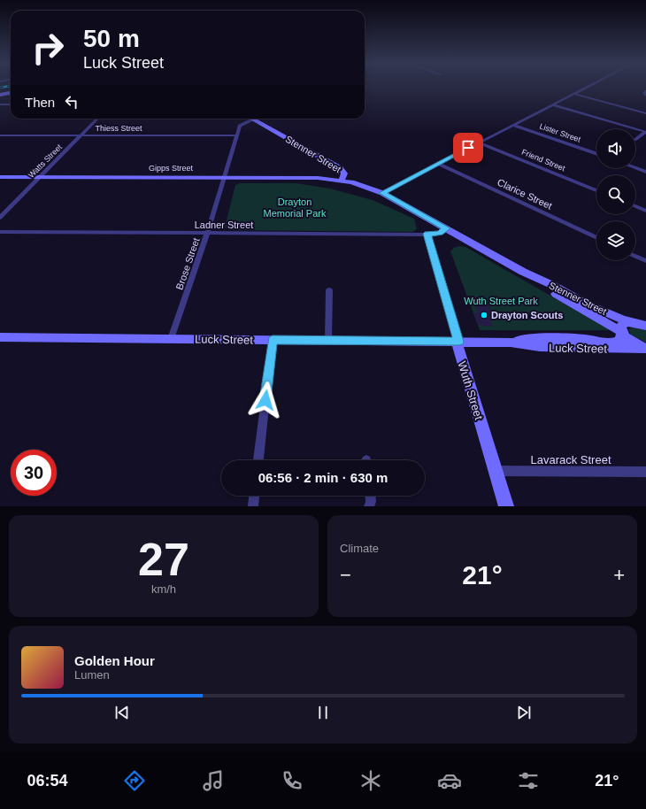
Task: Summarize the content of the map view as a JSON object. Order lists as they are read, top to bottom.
{
  "streets": {
    "main road": [
      "Stenner Street",
      "Gipps Street",
      "Luck Street",
      "Wuth Street"
    ],
    "street": [
      "Thiess Street",
      "Lister Street",
      "Friend Street",
      "Watts Street",
      "Clarice Street",
      "Ladner Street",
      "Brose Street",
      "Lavarack Street"
    ]
  },
  "crossings": [
    ["Thiess Street", "Watts Street"],
    ["Thiess Street", "Brose Street"],
    ["Stenner Street", "Gipps Street"],
    ["Stenner Street", "Ladner Street"],
    ["Stenner Street", "Brose Street"],
    ["Stenner Street", "Luck Street"],
    ["Watts Street", "Gipps Street"],
    ["Gipps Street", "Brose Street"],
    ["Ladner Street", "Brose Street"],
    ["Ladner Street", "Wuth Street"],
    ["Brose Street", "Luck Street"],
    ["Luck Street", "Wuth Street"],
    ["Wuth Street", "Lavarack Street"]
  ],
  "parks": ["Drayton Memorial Park", "Wuth Street Park"],
  "places": ["Drayton Scouts"],
  "page": {
    "turn": ["50 m", "Luck Street"],
    "then": "Then",
    "limit": "30",
    "trip": "06:56 · 2 min · 630 m",
    "tile": [
      ["27", "km/h"],
      "Climate"
    ],
    "heat": ["−", "21°", "+"],
    "song": ["Golden Hour", "Lumen"],
    "tabs": ["06:54", "21°"]
  }
}
